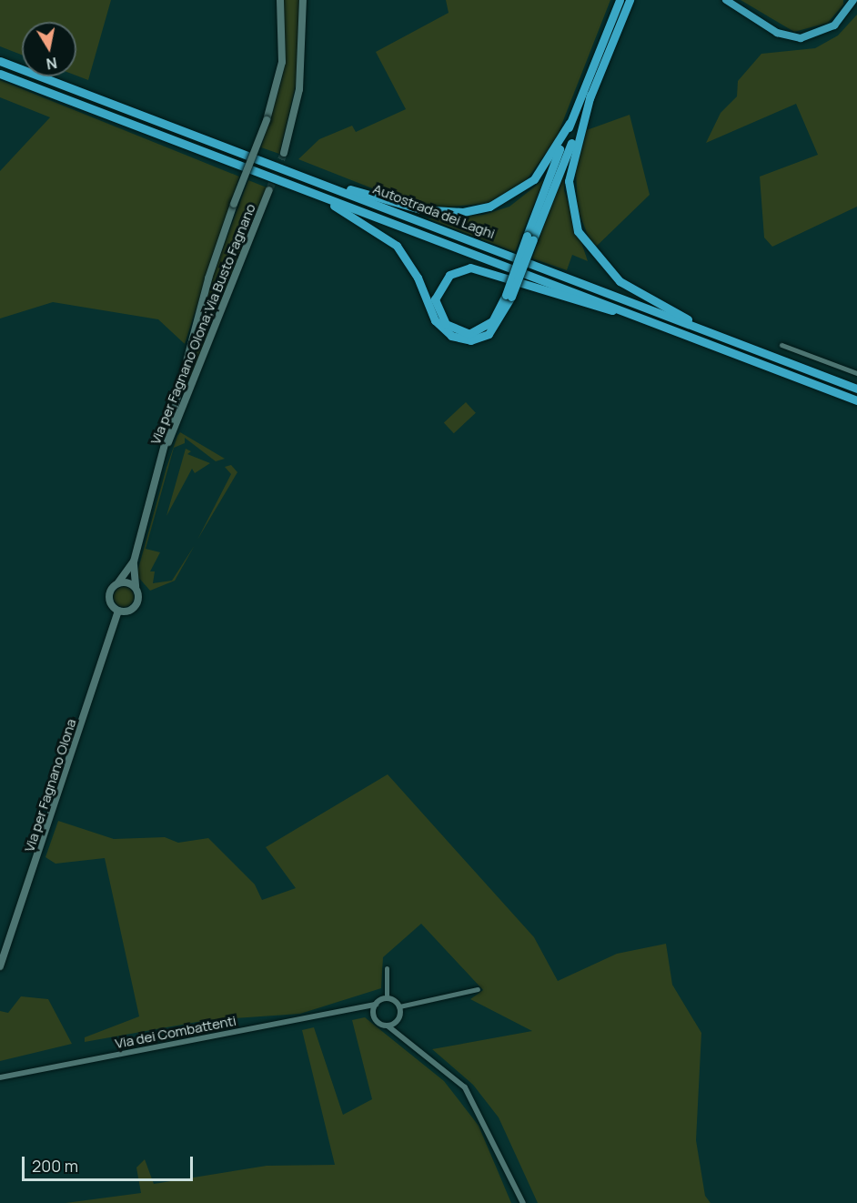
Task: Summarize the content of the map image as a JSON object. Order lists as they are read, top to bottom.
{
  "streets": {
    "highway": ["Autostrada dei Laghi"],
    "main road": ["Via per Fagnano Olona;Via Busto Fagnano", "Via per Fagnano Olona"],
    "street": ["Via dei Combattenti"]
  },
  "crossings": [
    ["Via per Fagnano Olona;Via Busto Fagnano", "Via per Fagnano Olona"]
  ],
  "scale_bar": "200 m",
  "north": "bottom"
}
